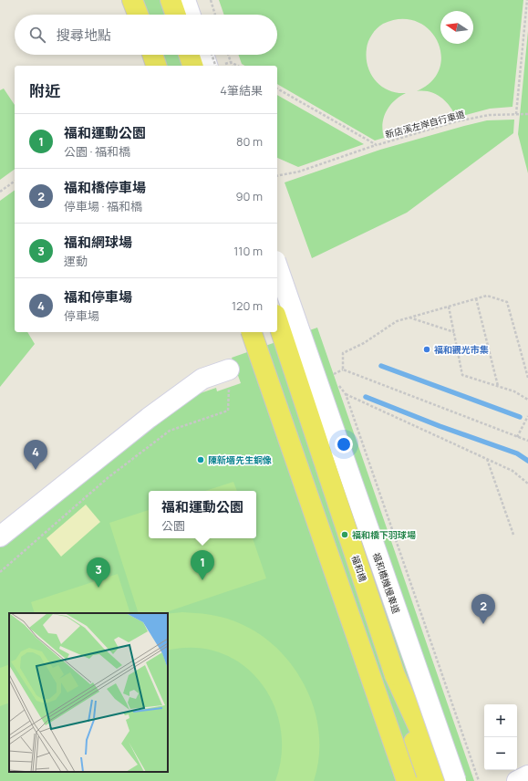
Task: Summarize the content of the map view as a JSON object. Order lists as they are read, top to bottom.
{
  "streets": {
    "main road": ["福和橋"],
    "street": ["福和橋機慢車道"],
    "path": ["新店溪左岸自行車道"]
  },
  "places": ["福和觀光市集", "陳新墻先生銅像", "福和橋下羽球場"],
  "north": "left",
  "page": {
    "search": "搜尋地點",
    "heading": ["附近", "4筆結果"],
    "list": [
      {
        "mark": "1",
        "name": "福和運動公園",
        "note": "公園 · 福和橋",
        "value": "80 m"
      },
      {
        "mark": "2",
        "name": "福和橋停車場",
        "note": "停車場 · 福和橋",
        "value": "90 m"
      },
      {
        "mark": "3",
        "name": "福和網球場",
        "note": "運動",
        "value": "110 m"
      },
      {
        "mark": "4",
        "name": "福和停車場",
        "note": "停車場",
        "value": "120 m"
      }
    ],
    "pins": [
      "4",
      "1",
      "3",
      "2"
    ],
    "popup": ["福和運動公園", "公園"],
    "map_buttons": ["+", "−"]
  }
}
